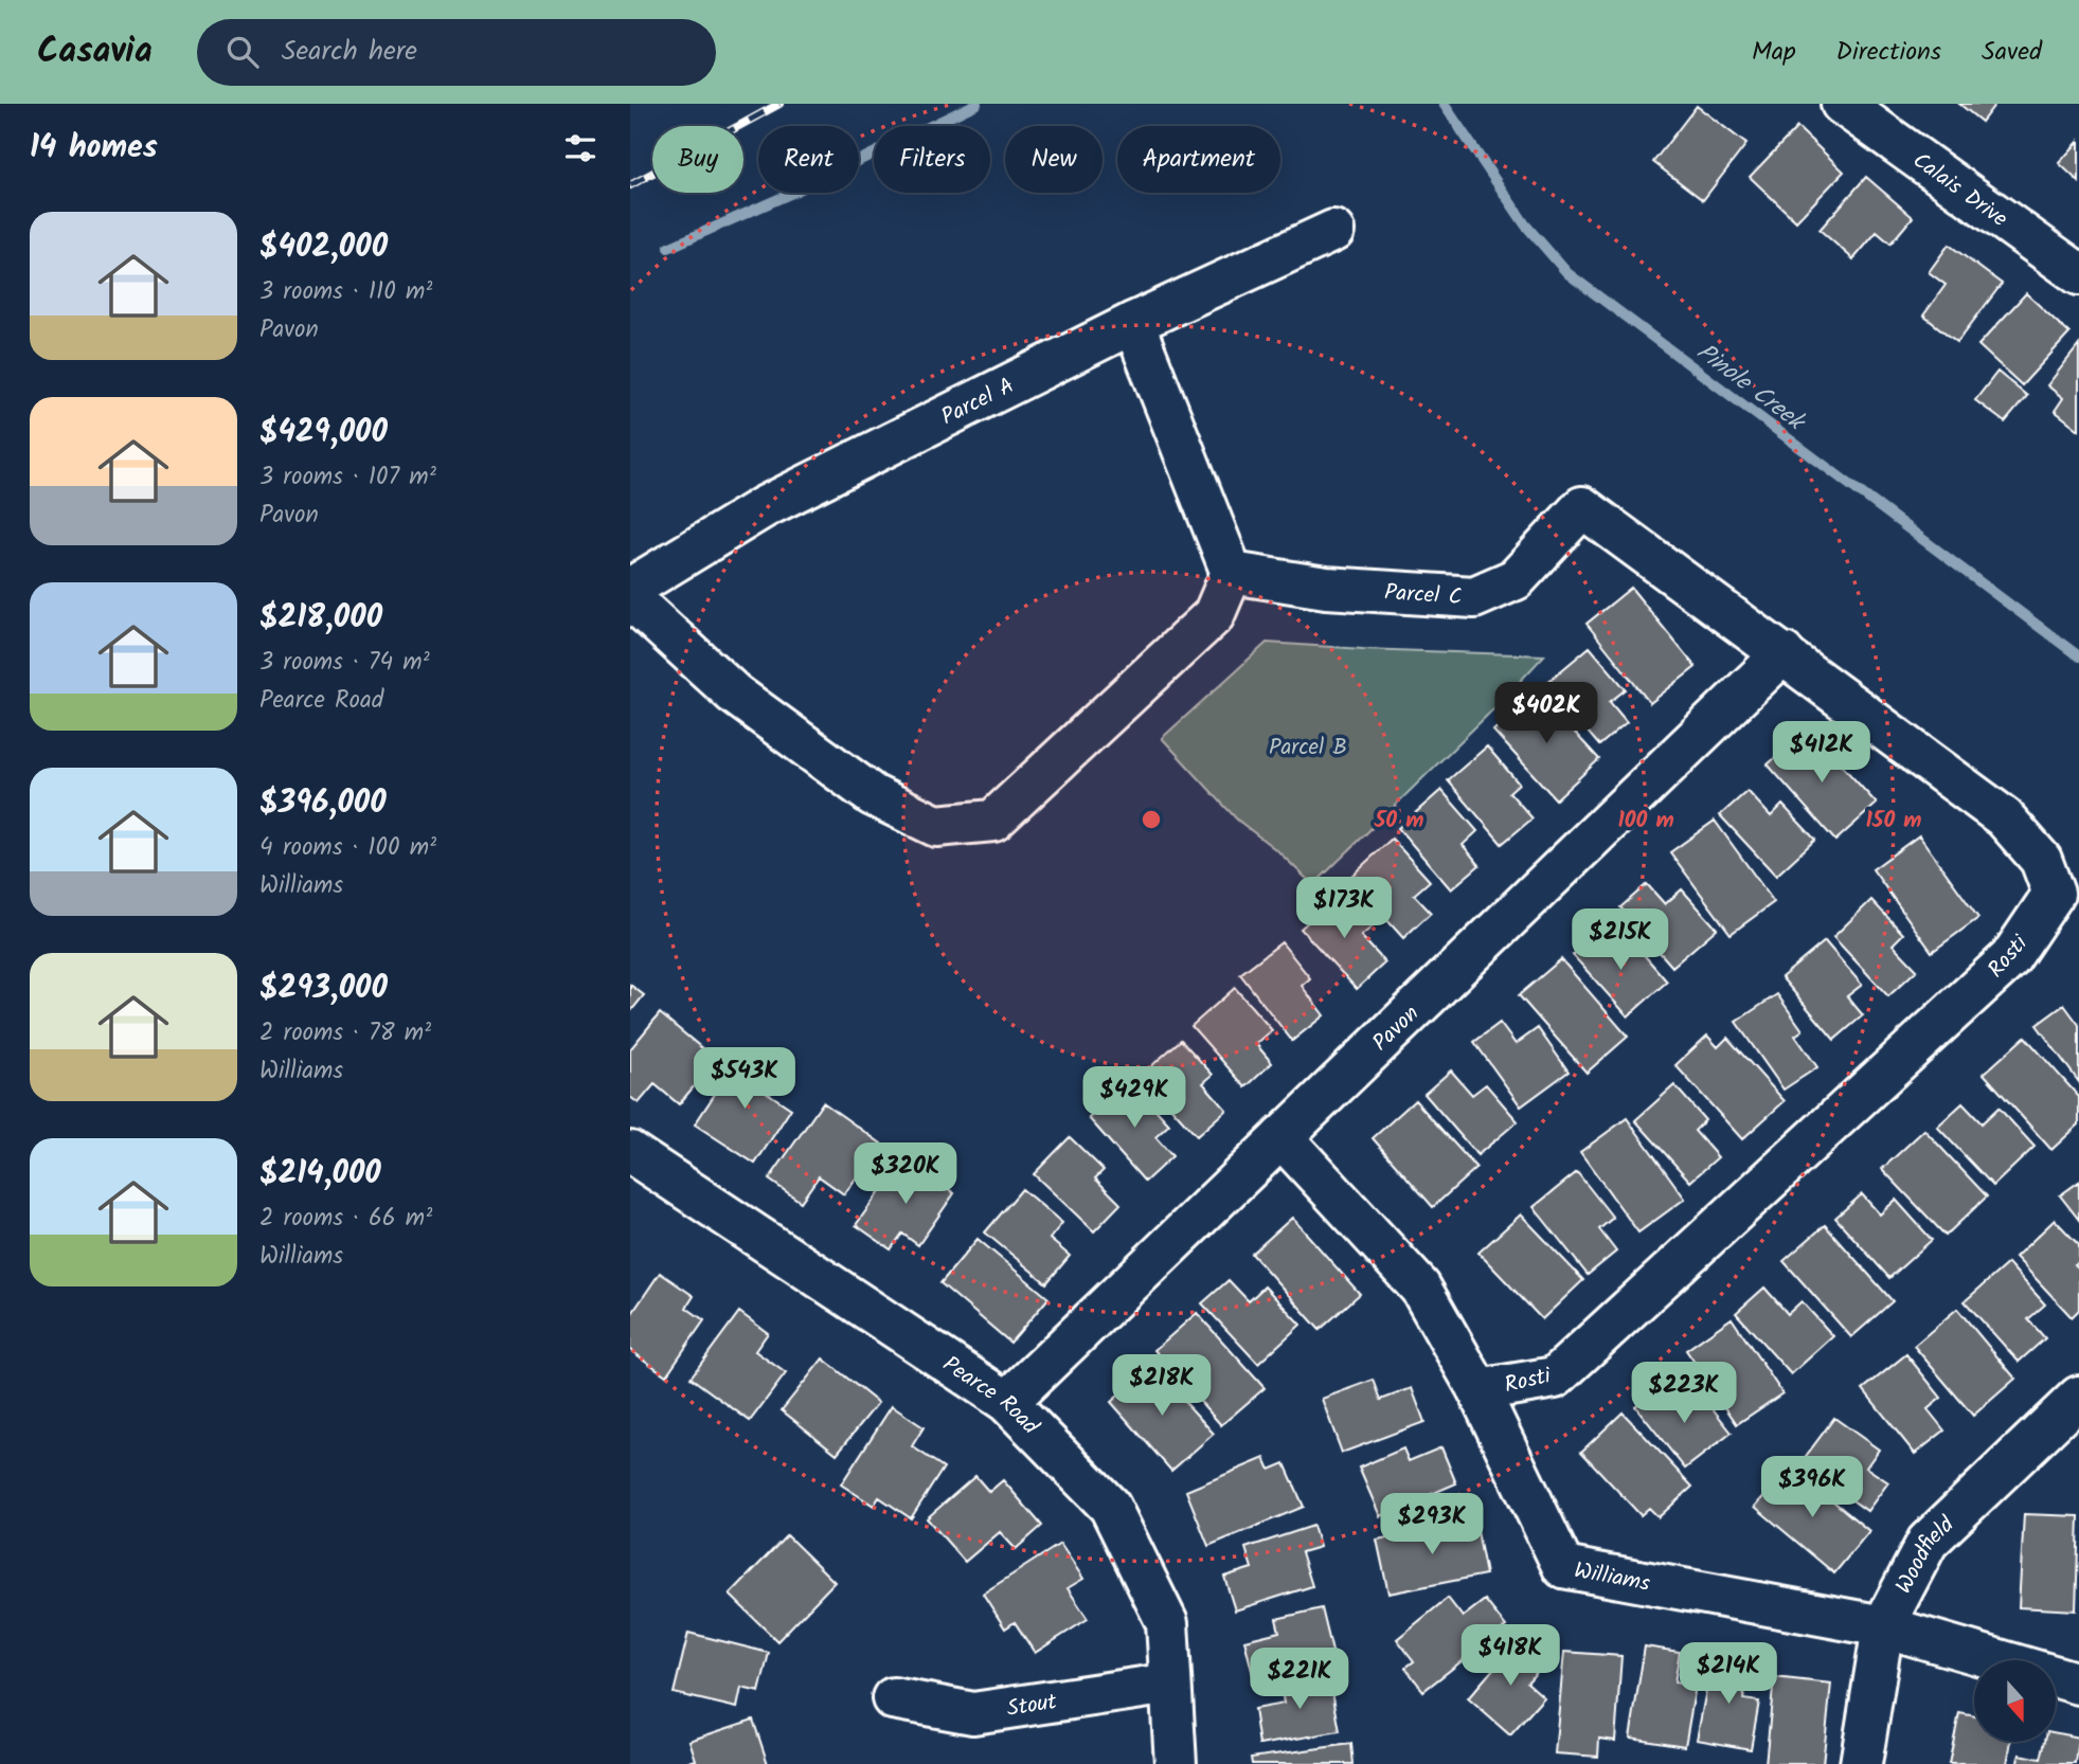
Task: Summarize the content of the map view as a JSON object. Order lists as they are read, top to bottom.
{
  "streets": {
    "street": [
      "Calais Drive",
      "Parcel A",
      "Parcel C",
      "Rosti",
      "Pavon",
      "Pearce Road",
      "Woodfield",
      "Williams",
      "Stout"
    ]
  },
  "crossings": [
    ["Parcel C", "Rosti"],
    ["Rosti", "Pavon"],
    ["Rosti", "Williams"],
    ["Pavon", "Pearce Road"],
    ["Pavon", "Williams"],
    ["Pearce Road", "Stout"],
    ["Woodfield", "Williams"]
  ],
  "water": ["Pinole Creek"],
  "parks": ["Parcel B"],
  "north": "bottom",
  "page": {
    "header": "Casavia",
    "search": "Search here",
    "nav": ["Map", "Directions", "Saved"],
    "heading": "14 homes",
    "chip": [
      "Buy",
      "Rent",
      "Filters",
      "New",
      "Apartment"
    ],
    "list": [
      {
        "name": "$402,000",
        "note": "3 rooms · 110 m² · Pavon"
      },
      {
        "name": "$429,000",
        "note": "3 rooms · 107 m² · Pavon"
      },
      {
        "name": "$218,000",
        "note": "3 rooms · 74 m² · Pearce Road"
      },
      {
        "name": "$396,000",
        "note": "4 rooms · 100 m² · Williams"
      },
      {
        "name": "$293,000",
        "note": "2 rooms · 78 m² · Williams"
      },
      {
        "name": "$214,000",
        "note": "2 rooms · 66 m² · Williams"
      }
    ],
    "price": [
      "$402K",
      "$412K",
      "$173K",
      "$215K",
      "$543K",
      "$429K",
      "$320K",
      "$218K",
      "$223K",
      "$396K",
      "$293K",
      "$418K",
      "$214K",
      "$221K"
    ]
  },
  "rings": ["50 m", "100 m", "150 m"]
}
